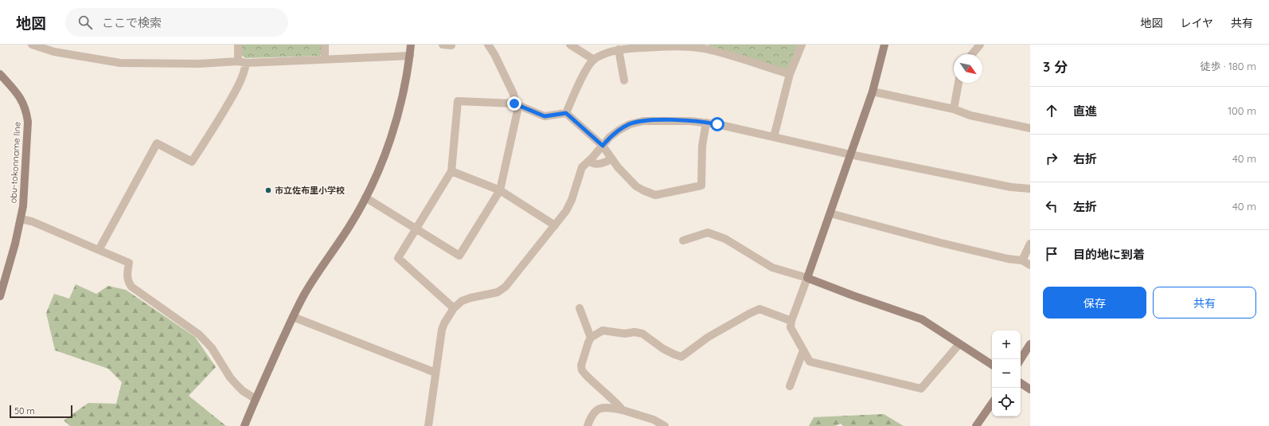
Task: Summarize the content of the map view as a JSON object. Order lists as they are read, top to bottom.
{
  "streets": {
    "street": ["obu-tokonname line"]
  },
  "places": ["市立佐布里小学校"],
  "scale_bar": "50 m",
  "north": "bottom right",
  "page": {
    "header": "地図",
    "search": "ここで検索",
    "nav": ["地図", "レイヤ", "共有"],
    "heading": ["3 分", "徒歩 · 180 m"],
    "list": [
      ["直進", "100 m"],
      ["右折", "40 m"],
      ["左折", "40 m"],
      "目的地に到着"
    ],
    "buttons": ["保存", "共有"],
    "map_buttons": ["+", "−"],
    "scale": "50 m"
  }
}
